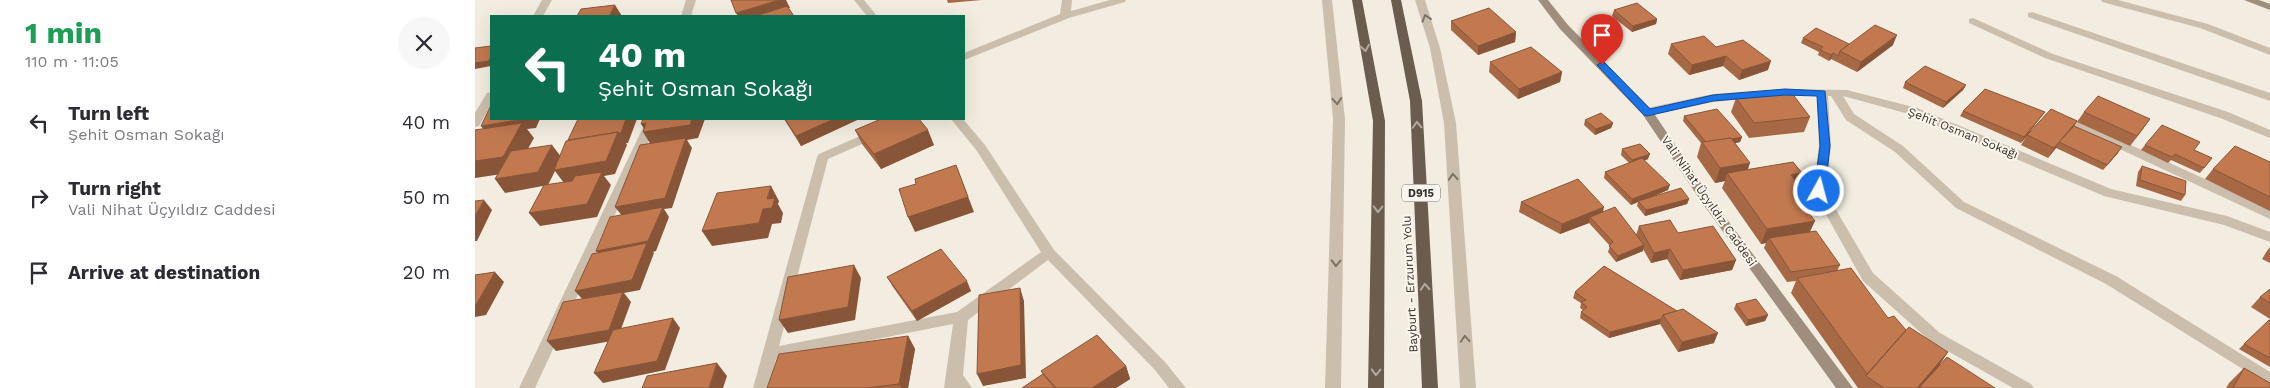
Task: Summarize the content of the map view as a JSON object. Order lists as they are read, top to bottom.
{
  "streets": {
    "highway": ["D915", "Bayburt - Erzurum Yolu"],
    "main road": ["Vali Nihat Üçyıldız Caddesi"],
    "street": ["Şehit Osman Sokağı"]
  },
  "crossings": [
    ["Şehit Osman Sokağı", "Vali Nihat Üçyıldız Caddesi"]
  ],
  "page": {
    "heading": ["1 min", "110 m · 11:05"],
    "turn": ["40 m", "Şehit Osman Sokağı"],
    "list": [
      {
        "name": "Turn left",
        "note": "Şehit Osman Sokağı",
        "value": "40 m"
      },
      {
        "name": "Turn right",
        "note": "Vali Nihat Üçyıldız Caddesi",
        "value": "50 m"
      },
      {
        "name": "Arrive at destination",
        "value": "20 m"
      }
    ]
  }
}
